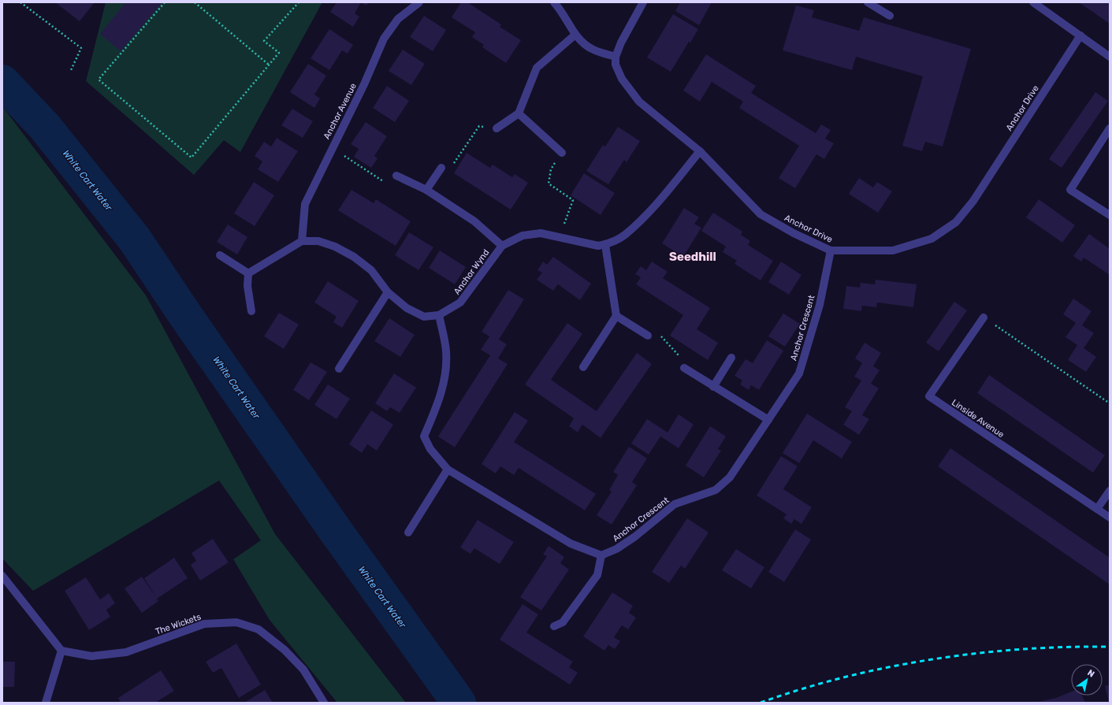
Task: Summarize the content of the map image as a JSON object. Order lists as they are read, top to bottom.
{
  "streets": {
    "street": [
      "Anchor Drive",
      "Anchor Avenue",
      "Anchor Wynd",
      "Anchor Crescent",
      "Linside Avenue",
      "The Wickets"
    ]
  },
  "crossings": [
    ["Anchor Drive", "Anchor Crescent"],
    ["Anchor Avenue", "Anchor Wynd"]
  ],
  "districts": ["Seedhill"],
  "water": ["White Cart Water"],
  "north": "top right"
}
